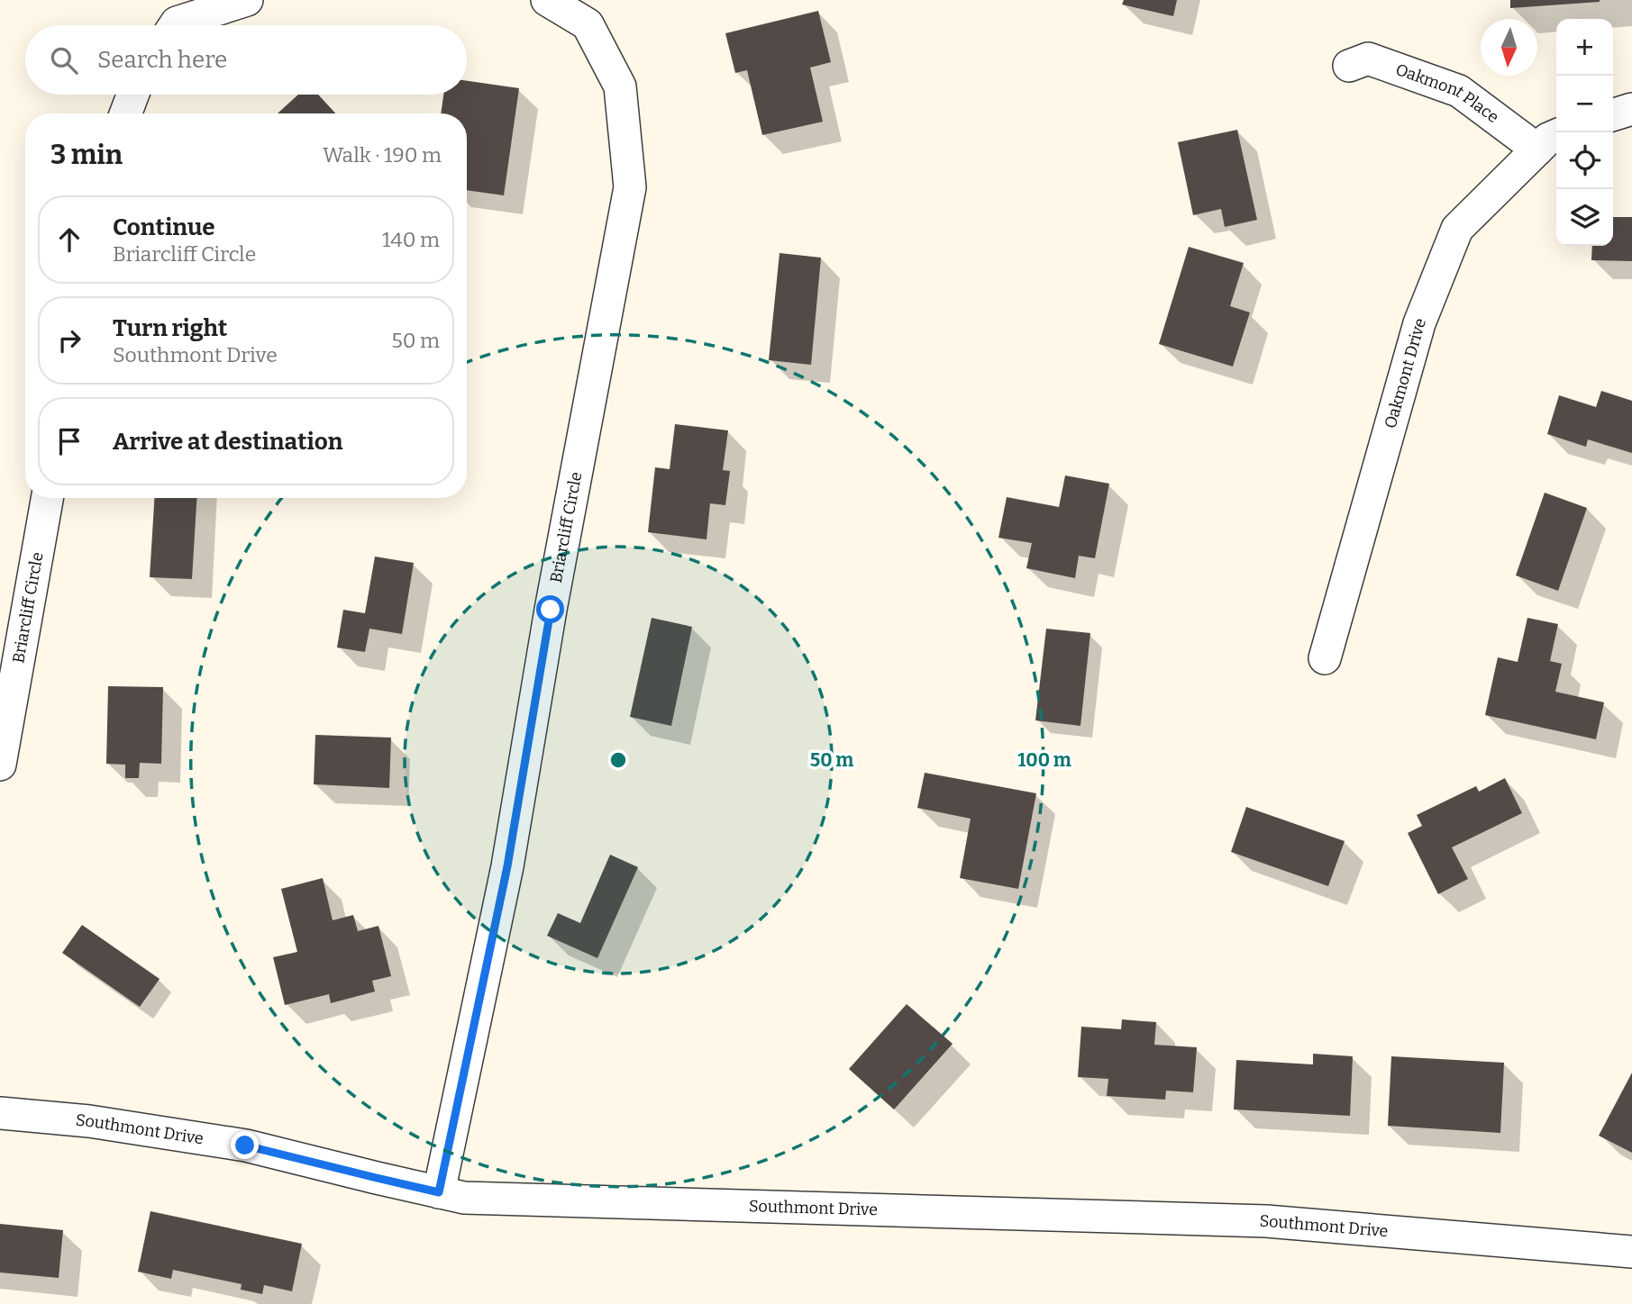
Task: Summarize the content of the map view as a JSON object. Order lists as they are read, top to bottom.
{
  "streets": {
    "street": [
      "Oakmont Place",
      "Oakmont Drive",
      "Briarcliff Circle",
      "Southmont Drive"
    ]
  },
  "crossings": [
    ["Oakmont Place", "Oakmont Drive"],
    ["Briarcliff Circle", "Southmont Drive"]
  ],
  "north": "bottom",
  "page": {
    "map_buttons": ["+", "−"],
    "search": "Search here",
    "heading": ["3 min", "Walk · 190 m"],
    "list": [
      ["Continue", "Briarcliff Circle", "140 m"],
      ["Turn right", "Southmont Drive", "50 m"],
      "Arrive at destination"
    ]
  },
  "rings": ["50 m", "100 m"]
}
